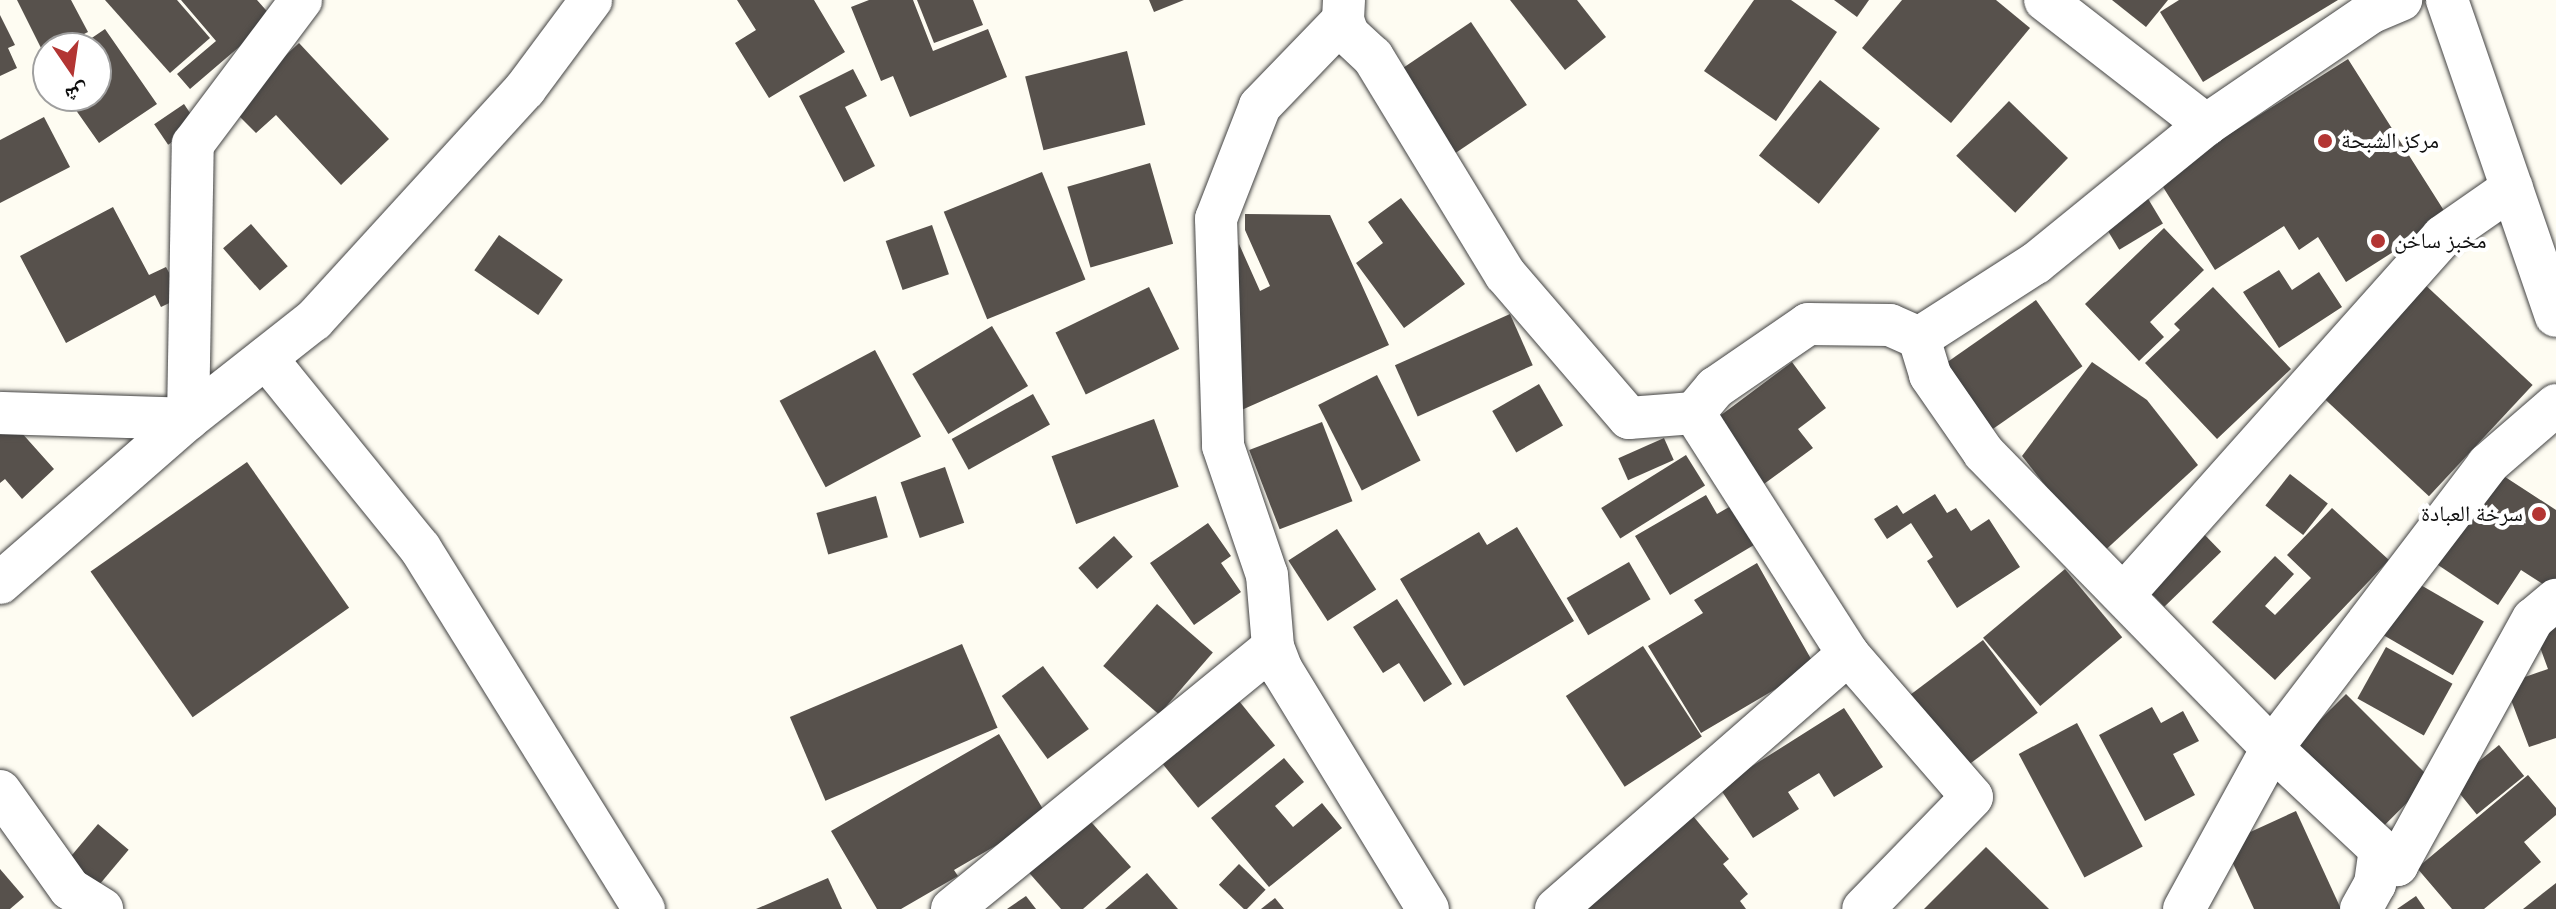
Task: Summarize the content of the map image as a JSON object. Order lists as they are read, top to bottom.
{
  "places": ["مركز الشبحة", "مخبز ساخن", "سرخة العبادة"],
  "north": "bottom"
}
